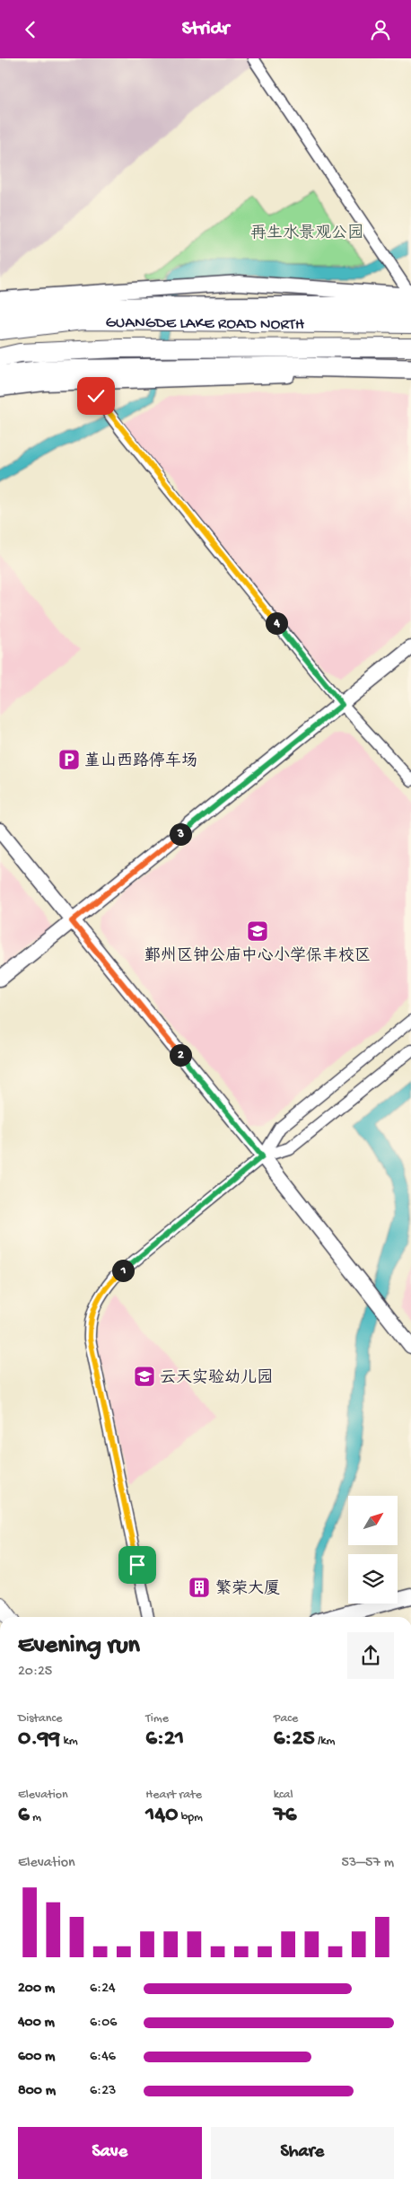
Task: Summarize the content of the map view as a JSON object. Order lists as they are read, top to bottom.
{
  "streets": {
    "main road": ["GUANGDE LAKE ROAD NORTH"]
  },
  "parks": ["再生水景观公园"],
  "places": {
    "parking": ["堇山西路停车场"],
    "school or university": ["鄞州区钟公庙中心小学保丰校区", "云天实验幼儿园"],
    "building": ["繁荣大厦"]
  },
  "north": "top right",
  "page": {
    "header": "Stridr",
    "pins": [
      "4",
      "3",
      "2",
      "1"
    ],
    "heading": ["Evening run", "20:25"],
    "stats": [
      ["Distance", "0.99 km"],
      ["Time", "6:21"],
      ["Pace", "6:25 /km"],
      ["Elevation", "6 m"],
      ["Heart rate", "140 bpm"],
      ["kcal", "76"]
    ],
    "chart": ["Elevation", "53–57 m"],
    "list": [
      {
        "name": "200 m",
        "note": "6:24"
      },
      {
        "name": "400 m",
        "note": "6:06"
      },
      {
        "name": "600 m",
        "note": "6:46"
      },
      {
        "name": "800 m",
        "note": "6:23"
      }
    ],
    "buttons": ["Save", "Share"]
  }
}
